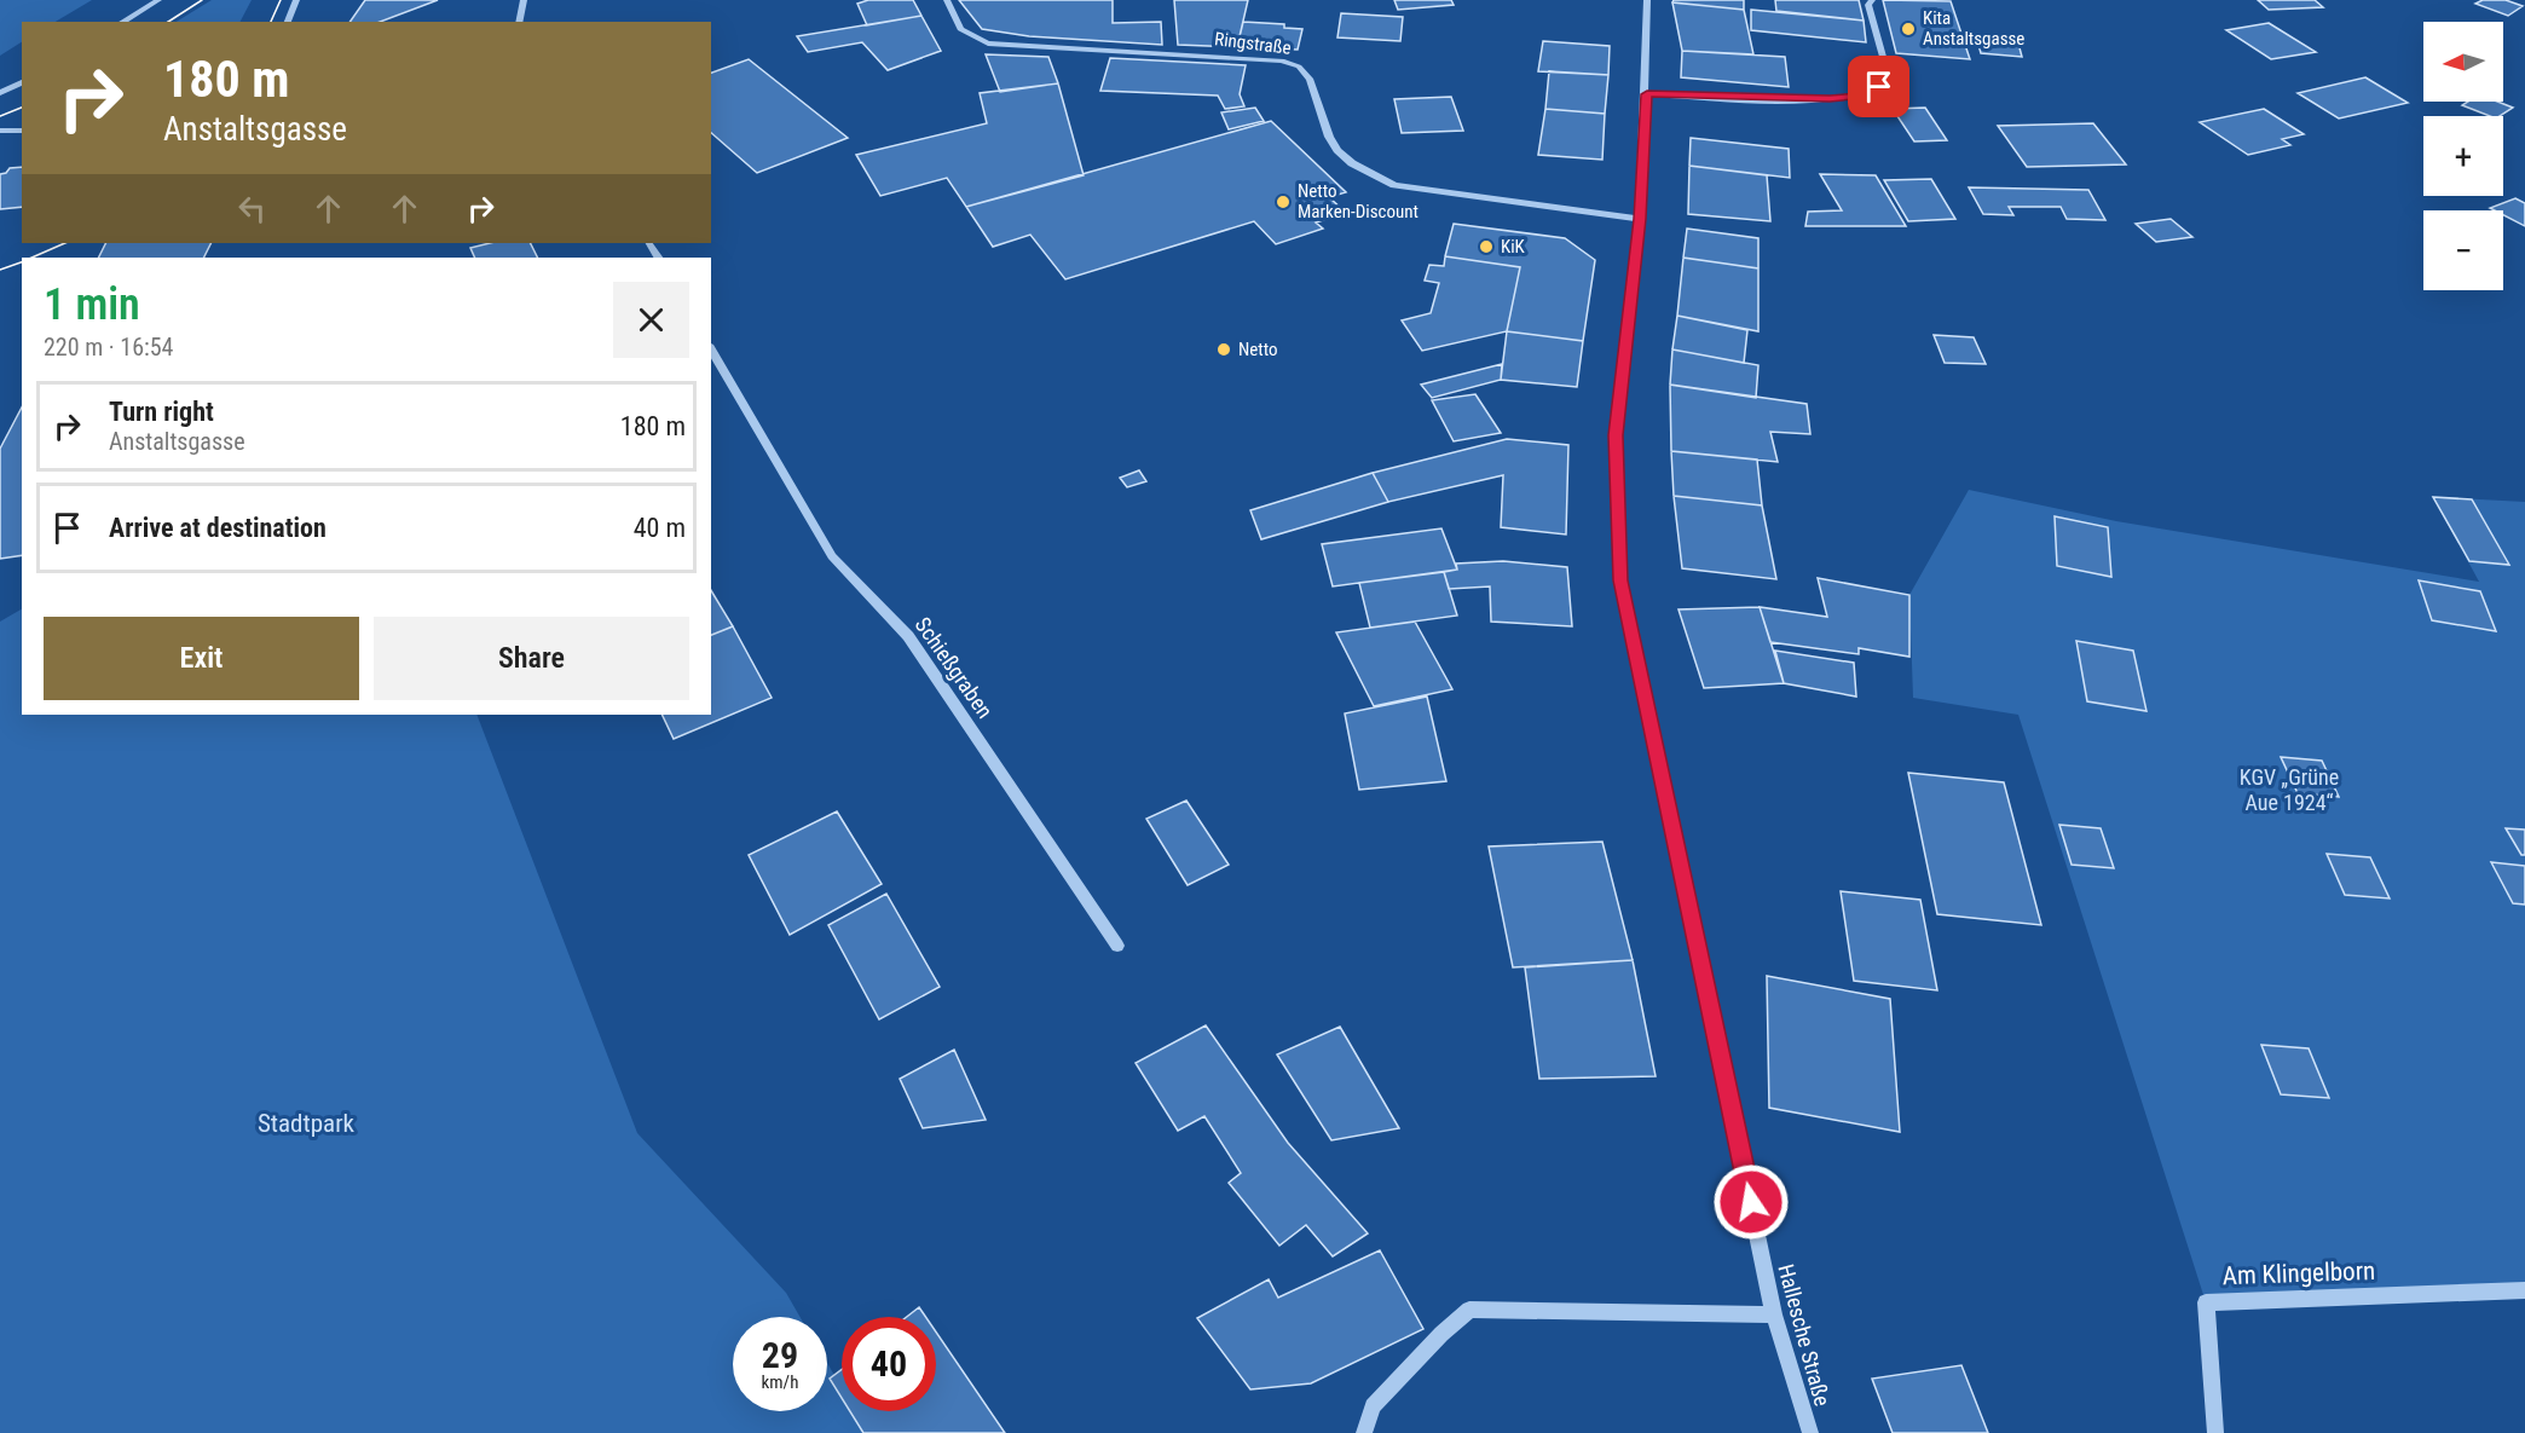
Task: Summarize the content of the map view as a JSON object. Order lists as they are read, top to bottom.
{
  "streets": {
    "street": [
      "Ringstraße",
      "Schießgraben",
      "Am Klingelborn",
      "Hallesche Straße"
    ]
  },
  "crossings": [
    ["Ringstraße", "Hallesche Straße"]
  ],
  "parks": ["KGV „Grüne Aue 1924“", "Stadtpark"],
  "places": [
    "Kita Anstaltsgasse",
    "Netto Marken-Discount",
    "KiK",
    "Netto"
  ],
  "north": "left",
  "page": {
    "map_buttons": ["+", "−"],
    "turn": ["180 m", "Anstaltsgasse"],
    "heading": ["1 min", "220 m · 16:54"],
    "list": [
      {
        "name": "Turn right",
        "note": "Anstaltsgasse",
        "value": "180 m"
      },
      {
        "name": "Arrive at destination",
        "value": "40 m"
      }
    ],
    "buttons": ["Exit", "Share"],
    "speed": "29 km/h",
    "limit": "40"
  }
}
